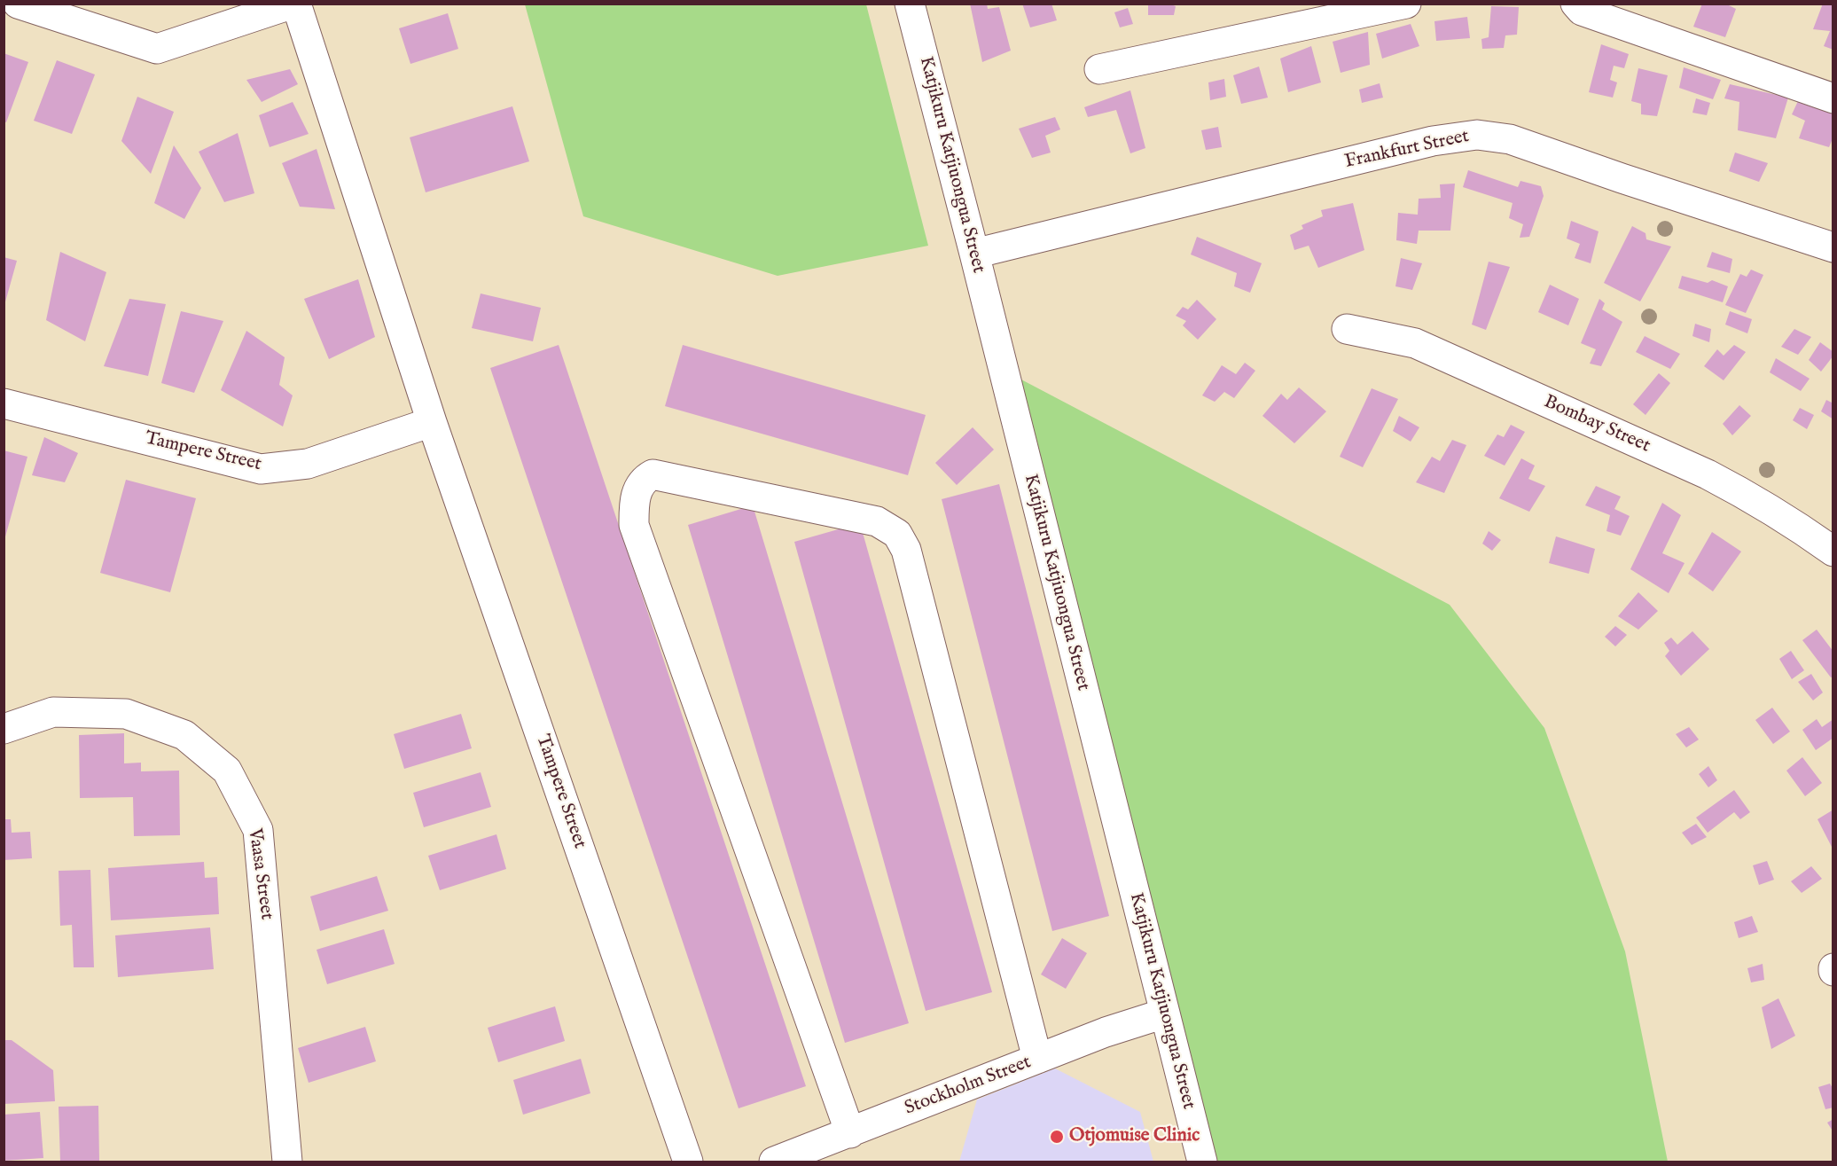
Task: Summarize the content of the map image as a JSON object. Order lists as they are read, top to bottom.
{
  "streets": {
    "street": [
      "Frankfurt Street",
      "Katjikuru Katjiuongua Street",
      "Bombay Street",
      "Tampere Street",
      "Vaasa Street",
      "Stockholm Street"
    ]
  },
  "crossings": [
    ["Frankfurt Street", "Katjikuru Katjiuongua Street"],
    ["Katjikuru Katjiuongua Street", "Stockholm Street"]
  ],
  "places": ["Otjomuise Clinic"]
}
